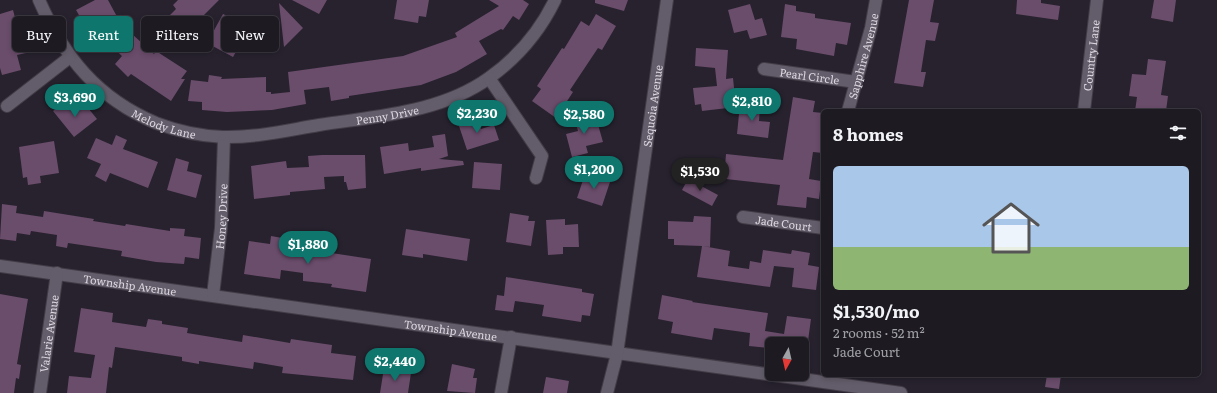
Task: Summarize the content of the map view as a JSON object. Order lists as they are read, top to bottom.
{
  "streets": {
    "street": [
      "Sapphire Avenue",
      "Country Lane",
      "Pearl Circle",
      "Sequoia Avenue",
      "Penny Drive",
      "Melody Lane",
      "Honey Drive",
      "Jade Court",
      "Township Avenue",
      "Valarie Avenue"
    ]
  },
  "crossings": [
    ["Sapphire Avenue", "Pearl Circle"],
    ["Sequoia Avenue", "Township Avenue"],
    ["Penny Drive", "Melody Lane"],
    ["Penny Drive", "Honey Drive"],
    ["Melody Lane", "Honey Drive"],
    ["Honey Drive", "Township Avenue"],
    ["Township Avenue", "Valarie Avenue"]
  ],
  "north": "bottom",
  "page": {
    "chip": [
      "Buy",
      "Rent",
      "Filters",
      "New"
    ],
    "price": [
      "$3,690",
      "$2,810",
      "$2,230",
      "$2,580",
      "$1,200",
      "$1,530",
      "$1,880",
      "$2,440"
    ],
    "heading": "8 homes",
    "list": [
      {
        "name": "$1,530/mo",
        "note": "2 rooms · 52 m² · Jade Court"
      }
    ]
  }
}
